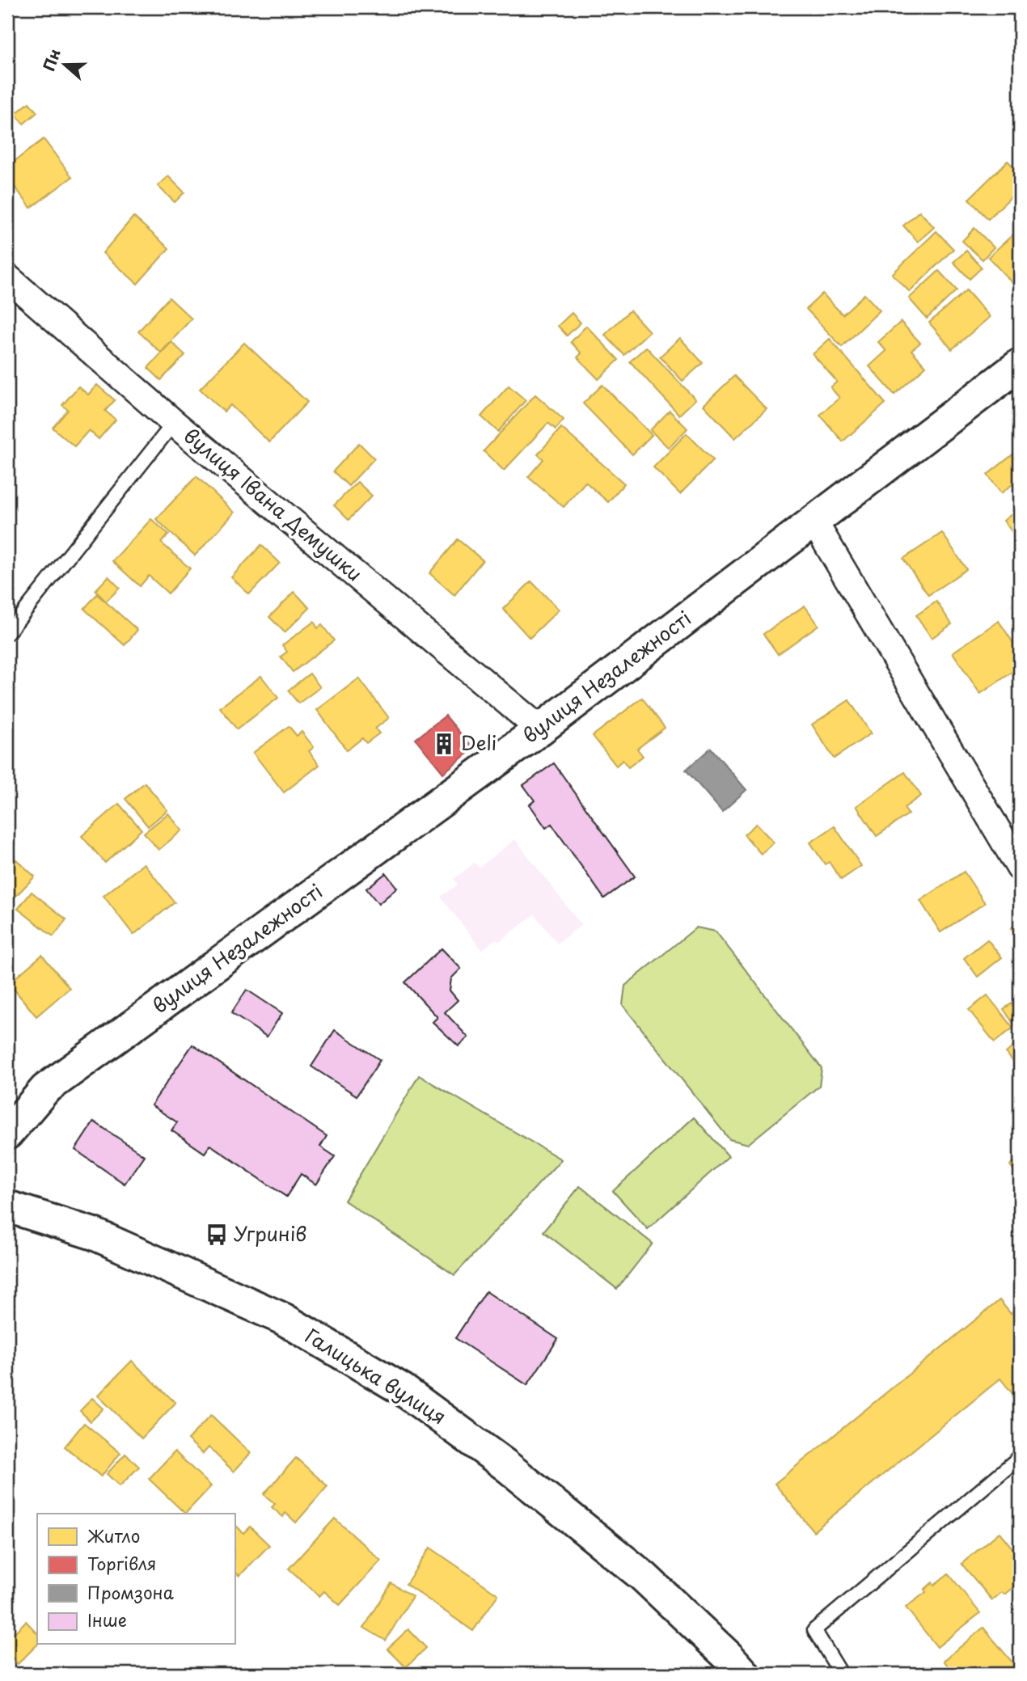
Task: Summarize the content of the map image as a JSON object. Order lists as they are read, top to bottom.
{
  "streets": {
    "street": ["вулиця Івана Демушки", "вулиця Незалежності", "Галицька вулиця"]
  },
  "crossings": [
    ["вулиця Івана Демушки", "вулиця Незалежності"]
  ],
  "places": {
    "building": ["Deli"],
    "bus stop": ["Угринів"]
  },
  "legend": [
    "Житло",
    "Торгівля",
    "Промзона",
    "Інше"
  ],
  "north": "left"
}
